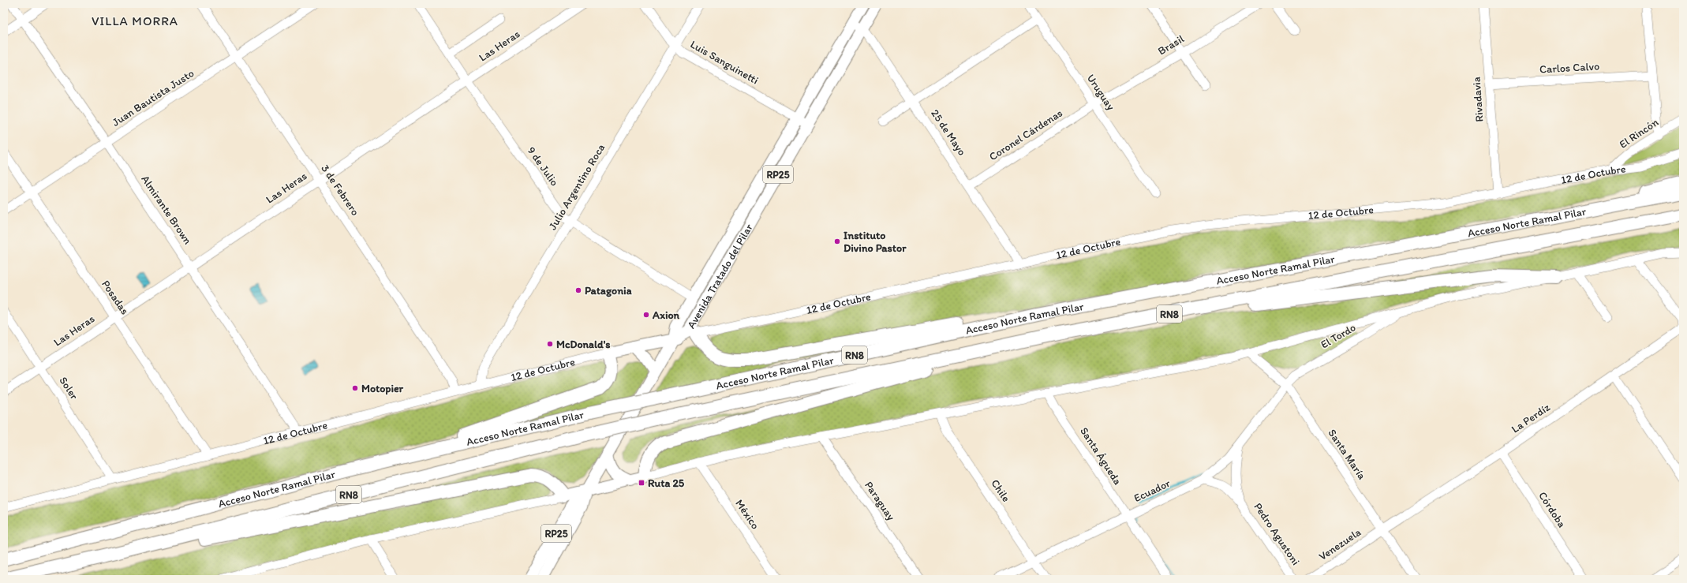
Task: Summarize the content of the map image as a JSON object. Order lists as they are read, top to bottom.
{
  "streets": {
    "highway": ["Acceso Norte Ramal Pilar", "RN8"],
    "main road": ["RP25", "12 de Octubre", "Avenida Tratado del Pilar"],
    "street": [
      "Brasil",
      "Las Heras",
      "Luis Sanguinetti",
      "Carlos Calvo",
      "Uruguay",
      "Juan Bautista Justo",
      "Rivadavia",
      "25 de Mayo",
      "El Rincón",
      "Coronel Cárdenas",
      "9 de Julio",
      "Julio Argentino Roca",
      "3 de Febrero",
      "Almirante Brown",
      "Posadas",
      "El Tordo",
      "Soler",
      "La Perdíz",
      "Santa María",
      "Santa Águeda",
      "Chile",
      "Ecuador",
      "Paraguay",
      "Córdoba",
      "México",
      "Pedro Agustoni",
      "Venezuela"
    ]
  },
  "crossings": [
    ["Brasil", "Uruguay"],
    ["Brasil", "Coronel Cárdenas"],
    ["Las Heras", "9 de Julio"],
    ["Las Heras", "3 de Febrero"],
    ["Las Heras", "Almirante Brown"],
    ["Las Heras", "Posadas"],
    ["Las Heras", "Soler"],
    ["Luis Sanguinetti", "Julio Argentino Roca"],
    ["Luis Sanguinetti", "Avenida Tratado del Pilar"],
    ["Carlos Calvo", "Rivadavia"],
    ["Uruguay", "Coronel Cárdenas"],
    ["Juan Bautista Justo", "3 de Febrero"],
    ["Juan Bautista Justo", "Almirante Brown"],
    ["Juan Bautista Justo", "Posadas"],
    ["Rivadavia", "12 de Octubre"],
    ["25 de Mayo", "Coronel Cárdenas"],
    ["25 de Mayo", "12 de Octubre"],
    ["25 de Mayo", "Avenida Tratado del Pilar"],
    ["El Rincón", "12 de Octubre"],
    ["9 de Julio", "Julio Argentino Roca"],
    ["9 de Julio", "Avenida Tratado del Pilar"],
    ["RP25", "12 de Octubre"],
    ["RP25", "Avenida Tratado del Pilar"],
    ["12 de Octubre", "Julio Argentino Roca"],
    ["12 de Octubre", "3 de Febrero"],
    ["12 de Octubre", "Almirante Brown"],
    ["12 de Octubre", "Avenida Tratado del Pilar"],
    ["12 de Octubre", "Posadas"],
    ["12 de Octubre", "Soler"],
    ["El Tordo", "Santa María"],
    ["El Tordo", "Ecuador"],
    ["La Perdíz", "Santa María"],
    ["La Perdíz", "Córdoba"],
    ["La Perdíz", "Venezuela"],
    ["Santa María", "Ecuador"],
    ["Santa María", "Venezuela"],
    ["Santa Águeda", "Ecuador"],
    ["Chile", "Ecuador"],
    ["Ecuador", "Pedro Agustoni"]
  ],
  "districts": ["VILLA MORRA"],
  "places": {
    "other": [
      "Instituto Divino Pastor",
      "Patagonia",
      "Axion",
      "McDonald's",
      "Motopier"
    ],
    "transit": ["Ruta 25"]
  }
}
